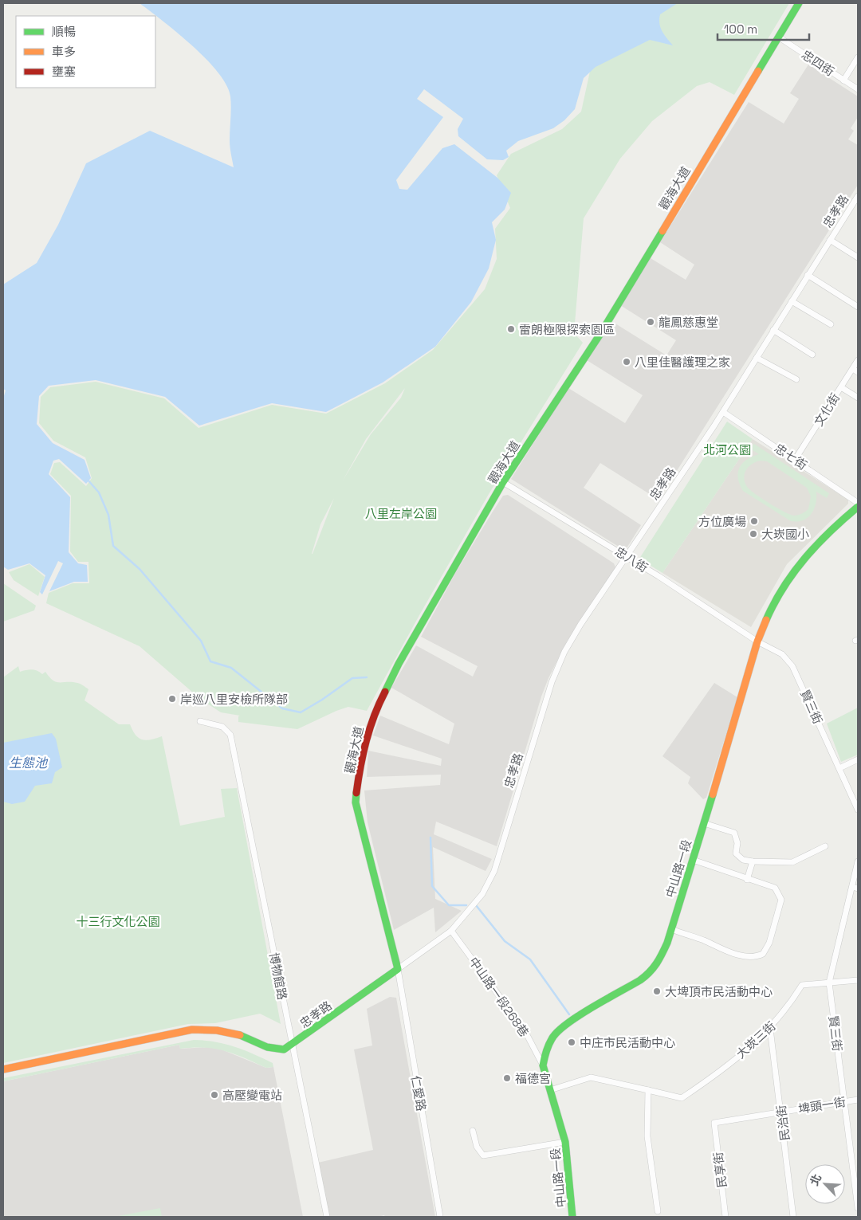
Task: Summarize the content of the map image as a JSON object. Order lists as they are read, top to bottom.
{
  "streets": {
    "street": [
      "忠四街",
      "觀海大道",
      "忠孝路",
      "文化街",
      "忠七街",
      "忠八街",
      "賢三街",
      "中山路一段",
      "博物館路",
      "中山路一段268巷",
      "大崁三街",
      "仁愛路",
      "埤頭一街",
      "民治街",
      "民享街"
    ]
  },
  "crossings": [
    ["忠四街", "觀海大道"],
    ["觀海大道", "忠孝路"],
    ["觀海大道", "忠八街"],
    ["觀海大道", "仁愛路"],
    ["忠孝路", "忠七街"],
    ["忠孝路", "忠八街"],
    ["忠孝路", "博物館路"],
    ["忠孝路", "中山路一段268巷"],
    ["忠孝路", "仁愛路"],
    ["文化街", "忠七街"],
    ["忠八街", "賢三街"],
    ["忠八街", "中山路一段"],
    ["賢三街", "中山路一段"],
    ["賢三街", "大崁三街"],
    ["賢三街", "埤頭一街"],
    ["中山路一段", "中山路一段268巷"],
    ["中山路一段", "大崁三街"],
    ["大崁三街", "民治街"],
    ["埤頭一街", "民治街"],
    ["埤頭一街", "民享街"]
  ],
  "water": ["生態池"],
  "parks": ["北河公園", "八里左岸公園", "十三行文化公園"],
  "places": [
    "龍鳳慈惠堂",
    "雷朗極限探索園區",
    "八里佳醫護理之家",
    "方位廣場",
    "大崁國小",
    "岸巡八里安檢所隊部",
    "大埤頂市民活動中心",
    "中庄市民活動中心",
    "福德宮",
    "高壓變電站"
  ],
  "legend": ["順暢", "車多", "壅塞"],
  "scale_bar": "100 m",
  "north": "top left"
}
